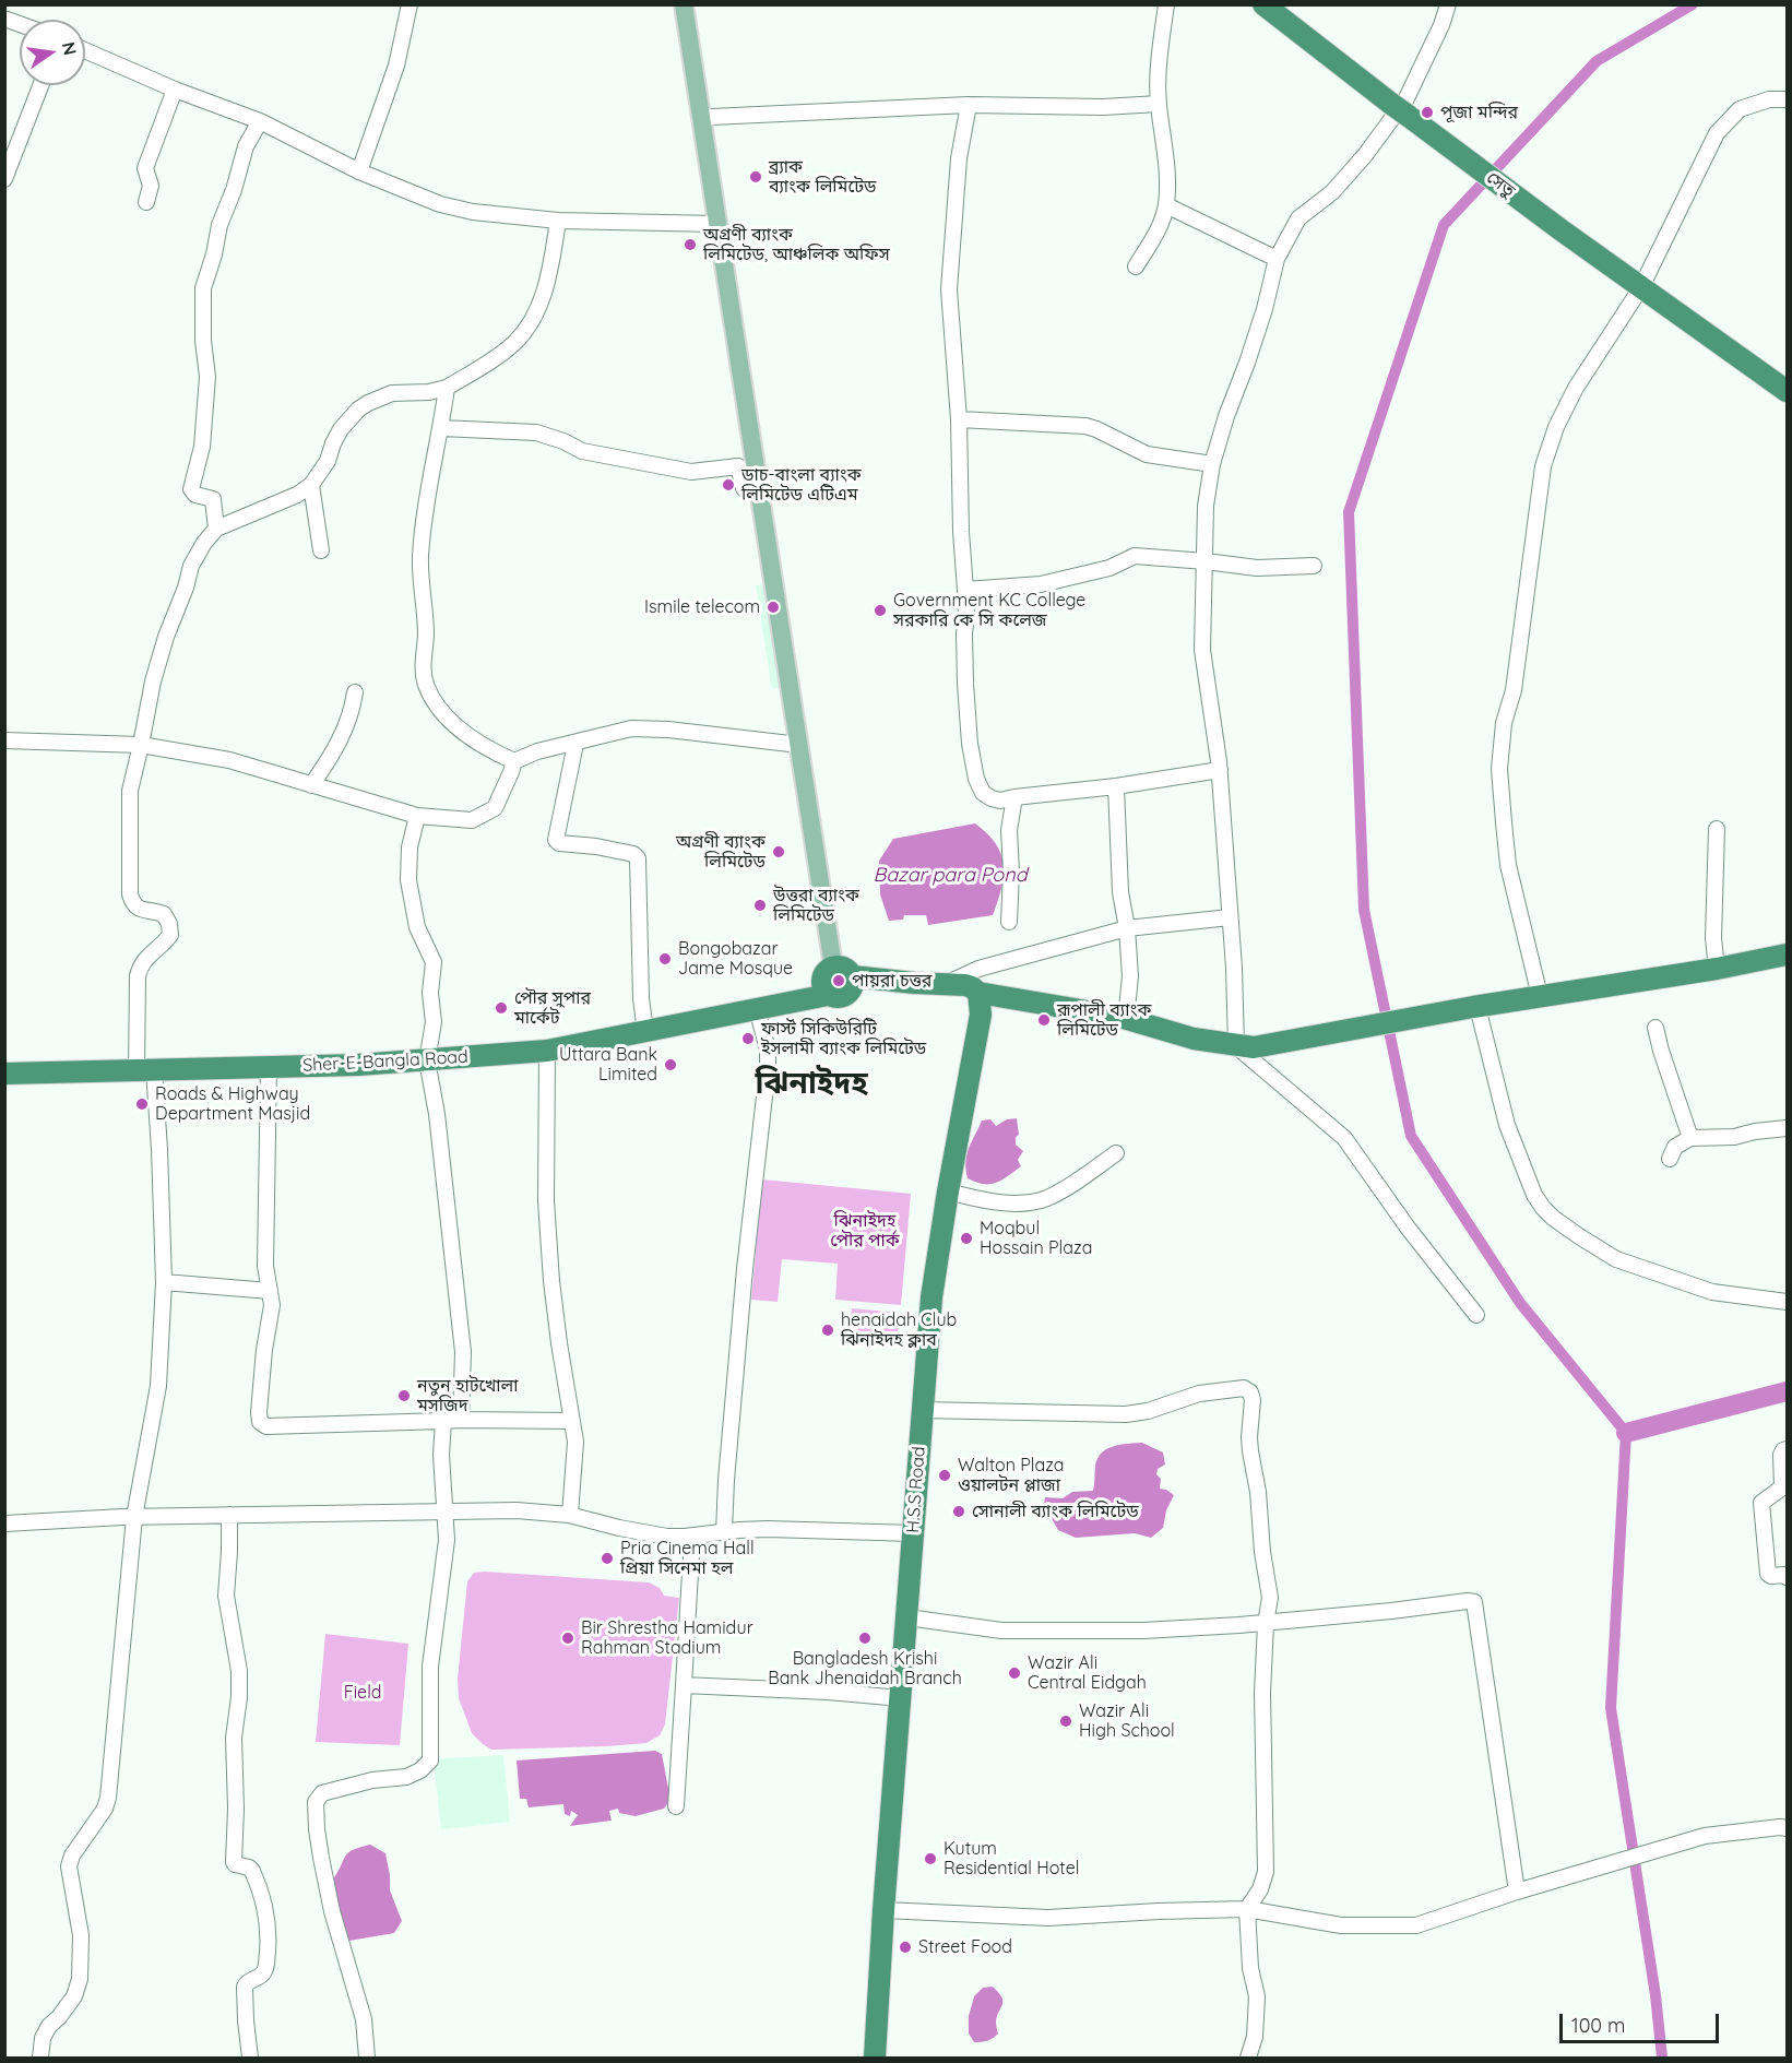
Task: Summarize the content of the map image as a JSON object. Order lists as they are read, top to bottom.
{
  "streets": {
    "highway": ["সেতু", "Sher-E-Bangla Road", "H.S.S Road"]
  },
  "districts": ["ঝিনাইদহ"],
  "water": ["Bazar para Pond"],
  "parks": ["ঝিনাইদহ পৌর পার্ক", "Field"],
  "places": [
    "পূজা মন্দির",
    "ব্র্যাক ব্যাংক লিমিটেড",
    "অগ্রণী ব্যাংক লিমিটেড, আঞ্চলিক অফিস",
    "ডাচ-বাংলা ব্যাংক লিমিটেড এটিএম",
    "Ismile telecom",
    "Government KC College সরকারি কে সি কলেজ",
    "অগ্রণী ব্যাংক লিমিটেড",
    "উত্তরা ব্যাংক লিমিটেড",
    "Bongobazar Jame Mosque",
    "পায়রা চত্তর",
    "পৌর সুপার মার্কেট",
    "রূপালী ব্যাংক লিমিটেড",
    "ফার্স্ট সিকিউরিটি ইসলামী ব্যাংক লিমিটেড",
    "Uttara Bank Limited",
    "Roads & Highway Department Masjid",
    "Moqbul Hossain Plaza",
    "henaidah Club ঝিনাইদহ ক্লাব",
    "নতুন হাটখোলা মসজিদ",
    "Walton Plaza ওয়ালটন প্লাজা",
    "সোনালী ব্যাংক লিমিটেড",
    "Pria Cinema Hall প্রিয়া সিনেমা হল",
    "Bir Shrestha Hamidur Rahman Stadium",
    "Bangladesh Krishi Bank Jhenaidah Branch",
    "Wazir Ali Central Eidgah",
    "Wazir Ali High School",
    "Kutum Residential Hotel",
    "Street Food"
  ],
  "scale_bar": "100 m",
  "north": "right"
}
